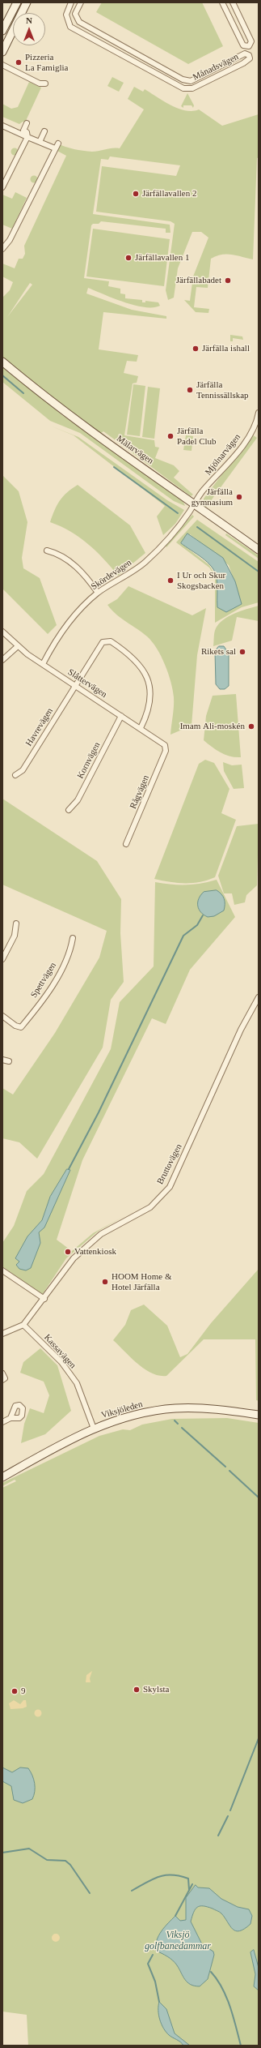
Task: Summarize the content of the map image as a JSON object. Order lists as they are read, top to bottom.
{
  "streets": {
    "main road": ["Mälarvägen", "Viksjöleden"],
    "street": [
      "Månadsvägen",
      "Mjölnarvägen",
      "Skördevägen",
      "Slåttervägen",
      "Havrevägen",
      "Kornvägen",
      "Rågvägen",
      "Spettvägen",
      "Bruttovägen",
      "Kassavägen"
    ]
  },
  "crossings": [
    ["Mälarvägen", "Mjölnarvägen"],
    ["Mälarvägen", "Skördevägen"],
    ["Mjölnarvägen", "Skördevägen"],
    ["Skördevägen", "Slåttervägen"],
    ["Slåttervägen", "Havrevägen"],
    ["Slåttervägen", "Kornvägen"],
    ["Slåttervägen", "Rågvägen"],
    ["Bruttovägen", "Kassavägen"],
    ["Kassavägen", "Viksjöleden"]
  ],
  "water": ["Viksjö golfbanedammar"],
  "places": [
    "Pizzeria La Famiglia",
    "Järfällavallen 2",
    "Järfällavallen 1",
    "Järfällabadet",
    "Järfälla ishall",
    "Järfälla Tennissällskap",
    "Järfälla Padel Club",
    "Järfälla gymnasium",
    "I Ur och Skur Skogsbacken",
    "Rikets sal",
    "Imam Ali-moskén",
    "Vattenkiosk",
    "HOOM Home & Hotel Järfälla",
    "Skylsta",
    "9"
  ],
  "north": "top"
}
